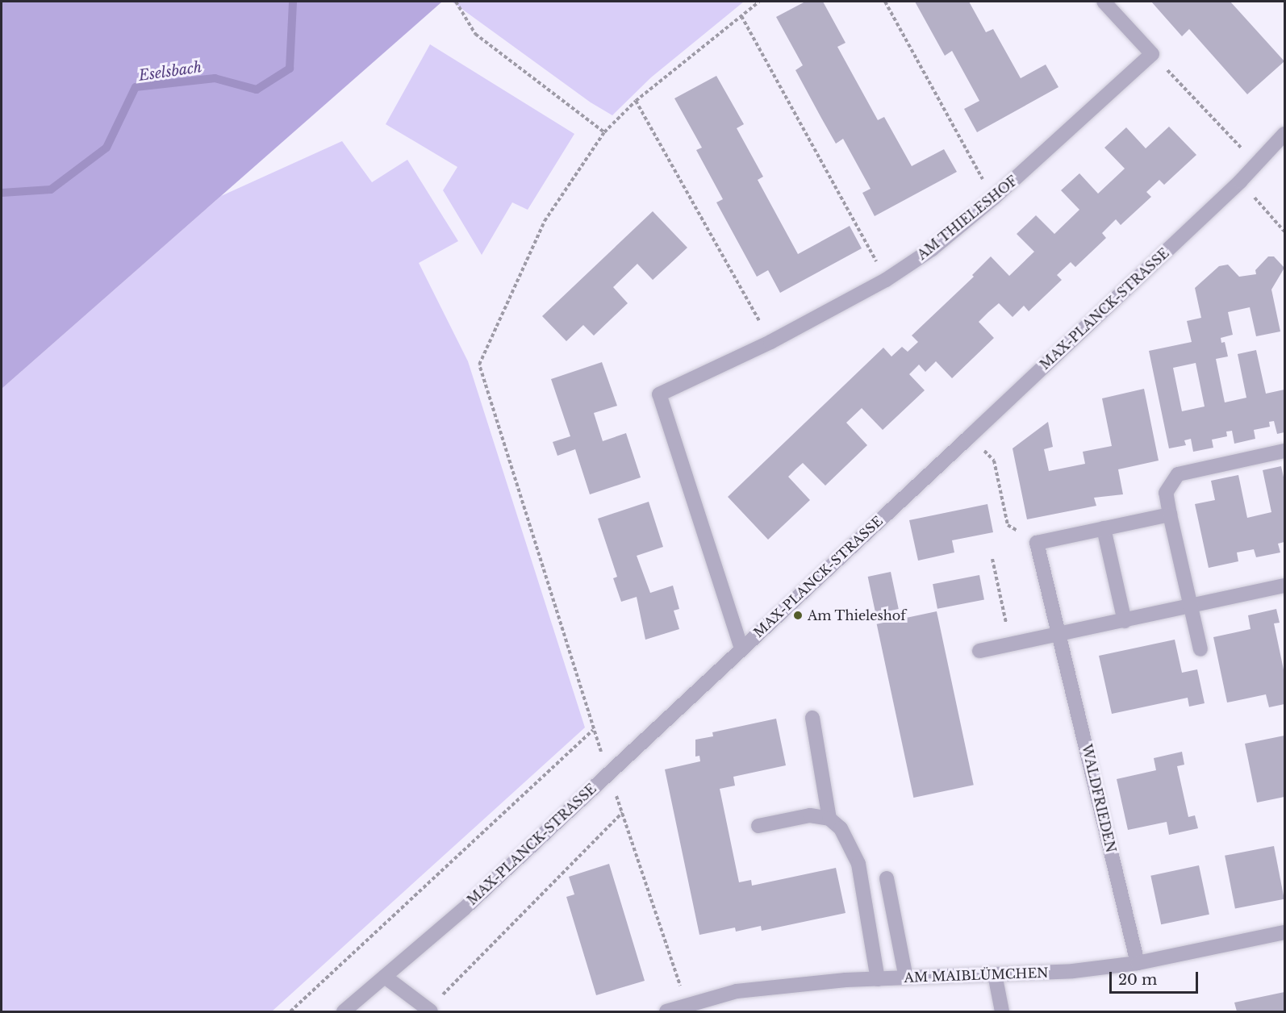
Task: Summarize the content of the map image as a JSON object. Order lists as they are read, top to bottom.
{
  "streets": {
    "street": [
      "AM THIELESHOF",
      "MAX-PLANCK-STRASSE",
      "WALDFRIEDEN",
      "AM MAIBLÜMCHEN"
    ]
  },
  "crossings": [
    ["AM THIELESHOF", "MAX-PLANCK-STRASSE"],
    ["WALDFRIEDEN", "AM MAIBLÜMCHEN"]
  ],
  "water": ["Eselsbach"],
  "places": ["Am Thieleshof"],
  "scale_bar": "20 m"
}
